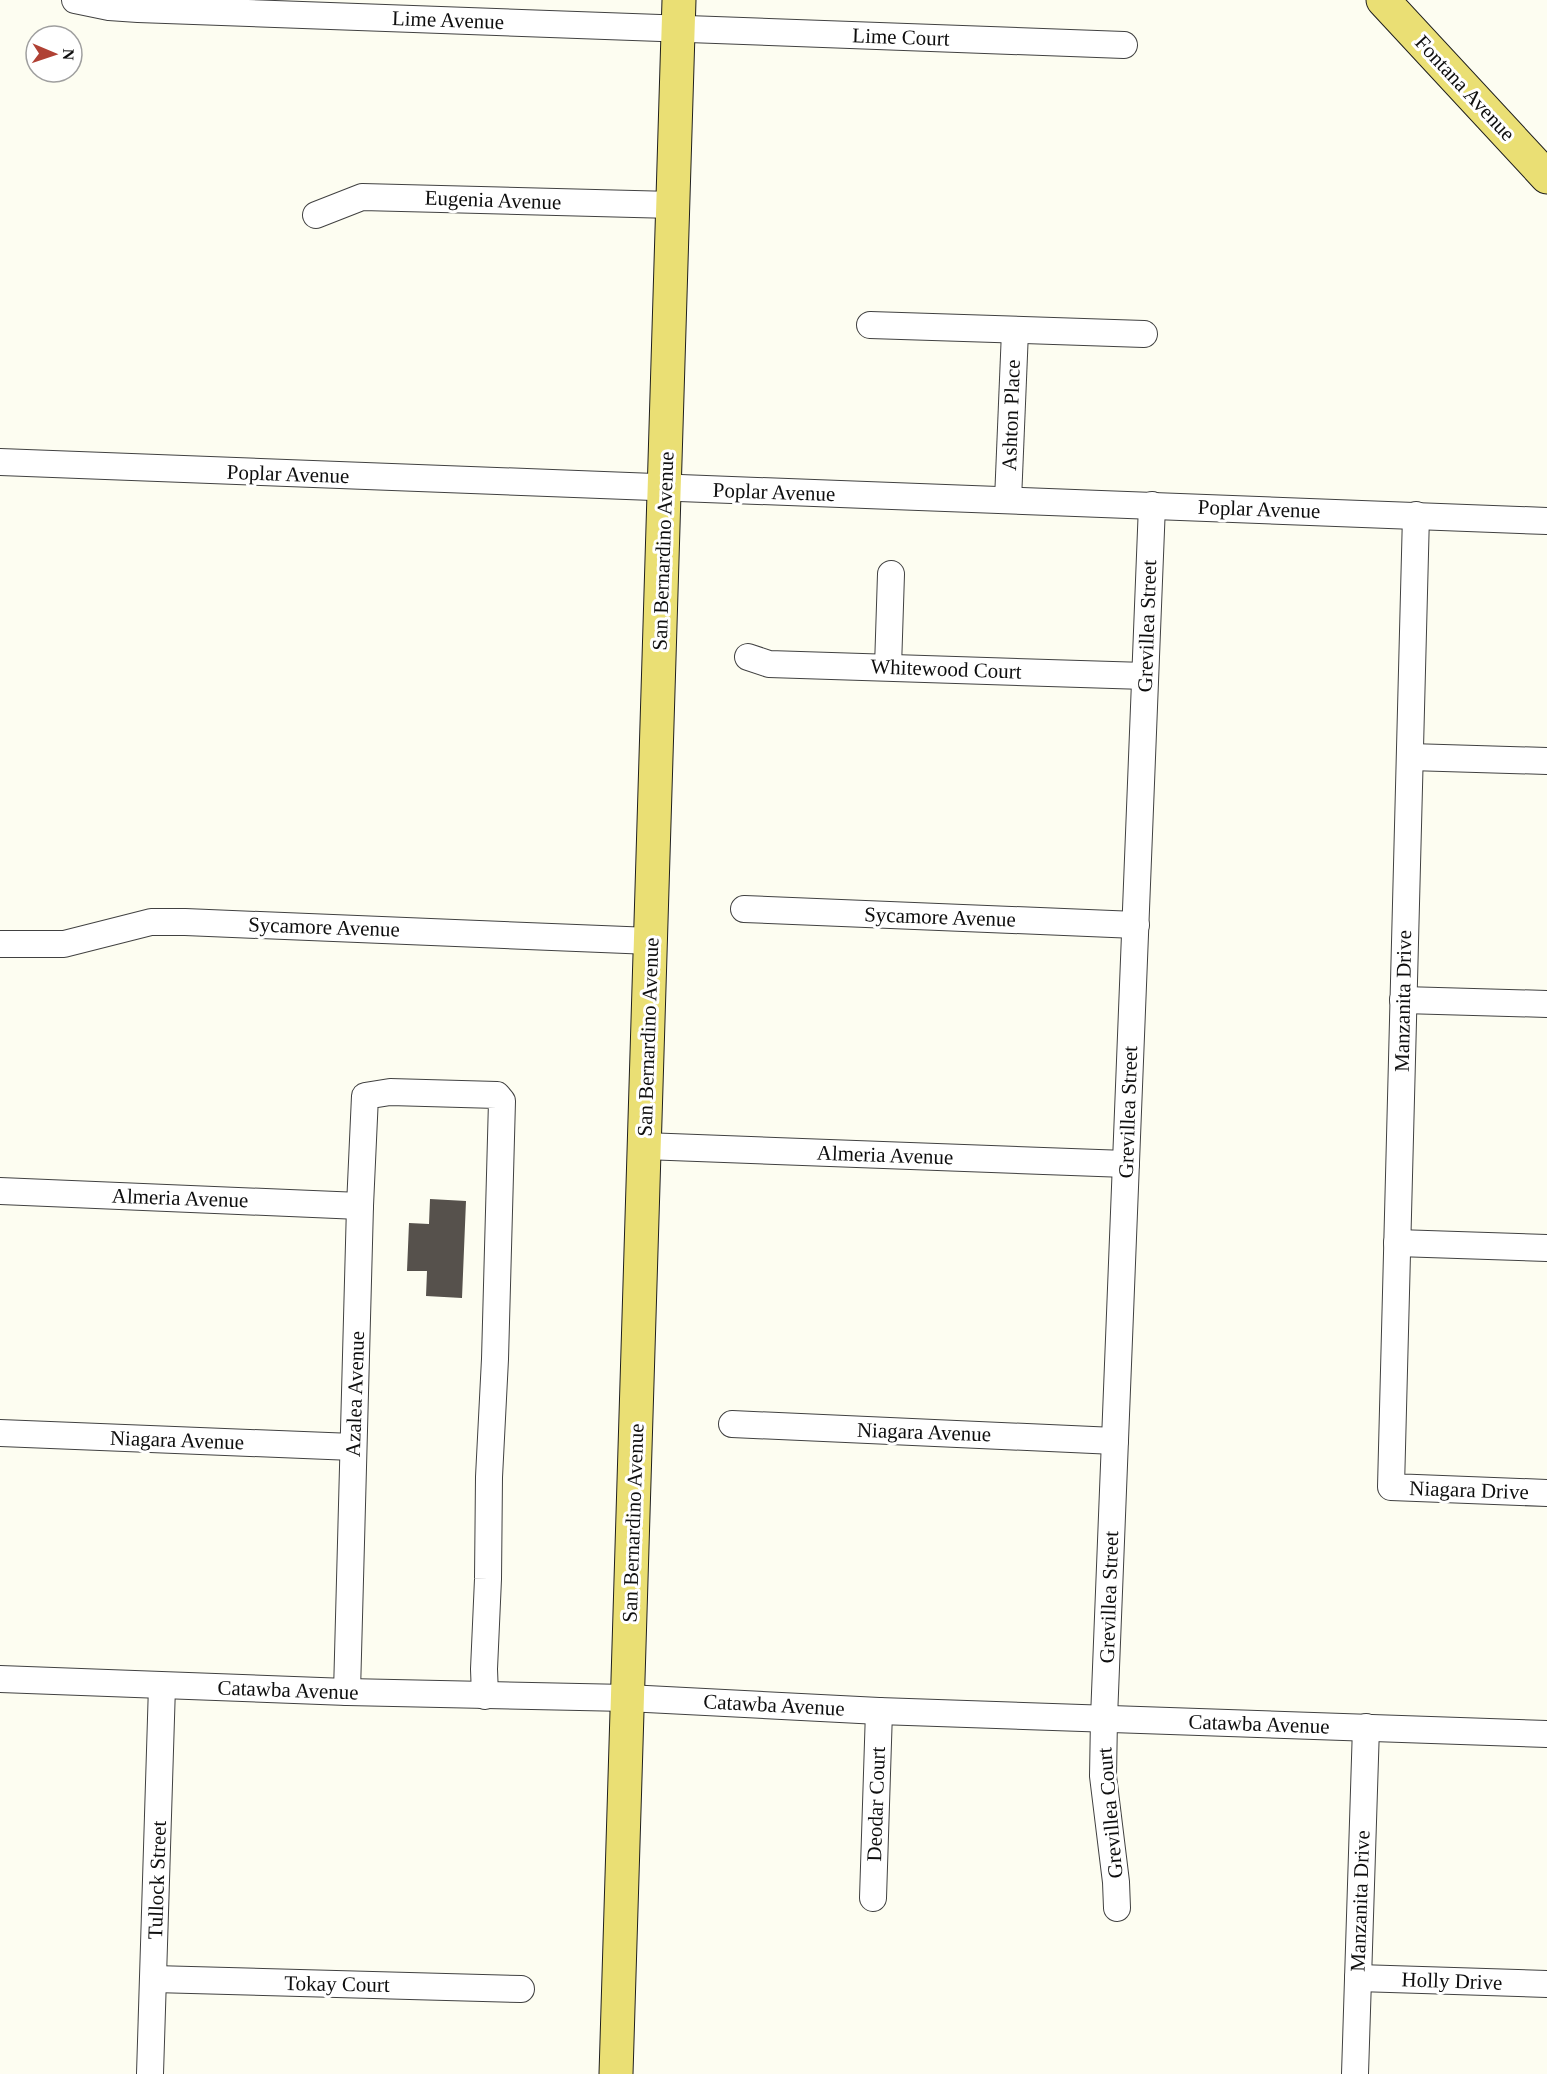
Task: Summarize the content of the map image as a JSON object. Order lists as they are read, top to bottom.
{
  "streets": {
    "main road": ["Fontana Avenue", "San Bernardino Avenue"],
    "street": [
      "Lime Avenue",
      "Lime Court",
      "Eugenia Avenue",
      "Ashton Place",
      "Poplar Avenue",
      "Grevillea Street",
      "Whitewood Court",
      "Sycamore Avenue",
      "Manzanita Drive",
      "Almeria Avenue",
      "Azalea Avenue",
      "Niagara Avenue",
      "Niagara Drive",
      "Catawba Avenue",
      "Deodar Court",
      "Grevillea Court",
      "Tullock Street",
      "Holly Drive",
      "Tokay Court"
    ]
  },
  "crossings": [
    ["Lime Avenue", "Lime Court"],
    ["Lime Avenue", "San Bernardino Avenue"],
    ["Lime Court", "San Bernardino Avenue"],
    ["Eugenia Avenue", "San Bernardino Avenue"],
    ["Ashton Place", "Poplar Avenue"],
    ["Poplar Avenue", "San Bernardino Avenue"],
    ["Poplar Avenue", "Grevillea Street"],
    ["Poplar Avenue", "Manzanita Drive"],
    ["San Bernardino Avenue", "Sycamore Avenue"],
    ["San Bernardino Avenue", "Almeria Avenue"],
    ["San Bernardino Avenue", "Catawba Avenue"],
    ["Grevillea Street", "Whitewood Court"],
    ["Grevillea Street", "Sycamore Avenue"],
    ["Grevillea Street", "Almeria Avenue"],
    ["Grevillea Street", "Niagara Avenue"],
    ["Grevillea Street", "Catawba Avenue"],
    ["Grevillea Street", "Grevillea Court"],
    ["Manzanita Drive", "Niagara Drive"],
    ["Manzanita Drive", "Catawba Avenue"],
    ["Manzanita Drive", "Holly Drive"],
    ["Almeria Avenue", "Azalea Avenue"],
    ["Azalea Avenue", "Niagara Avenue"],
    ["Azalea Avenue", "Catawba Avenue"],
    ["Catawba Avenue", "Deodar Court"],
    ["Catawba Avenue", "Grevillea Court"],
    ["Catawba Avenue", "Tullock Street"],
    ["Tullock Street", "Tokay Court"]
  ],
  "north": "right"
}
